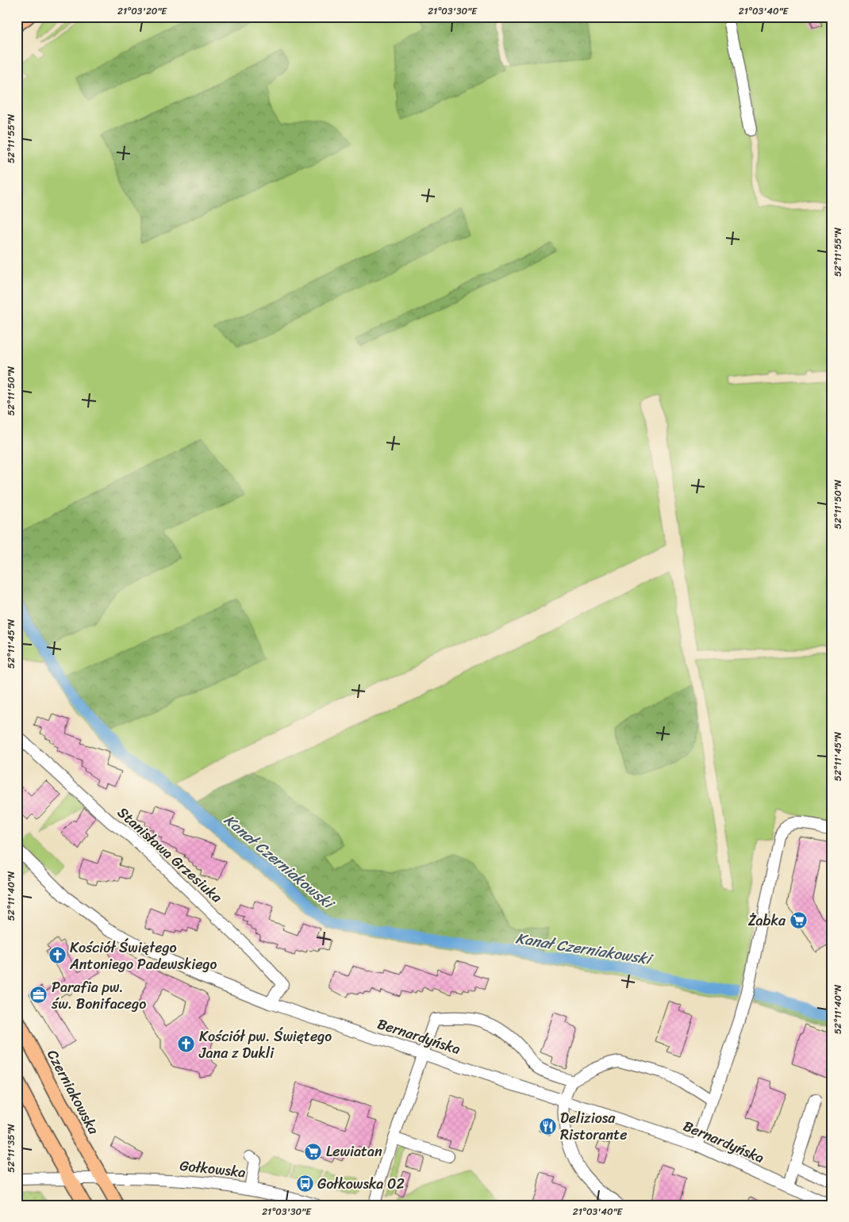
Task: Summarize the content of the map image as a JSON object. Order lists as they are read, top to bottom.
{
  "streets": {
    "main road": ["Czerniakowska"],
    "street": ["Stanisława Grzesiuka", "Bernardyńska", "Gołkowska"]
  },
  "crossings": [
    ["Stanisława Grzesiuka", "Bernardyńska"],
    ["Czerniakowska", "Gołkowska"]
  ],
  "water": ["Kanał Czerniakowski"],
  "places": {
    "supermarket": ["Żabka", "Lewiatan"],
    "church": ["Kościół Świętego Antoniego Padewskiego", "Kościół pw. Świętego Jana z Dukli"],
    "office": ["Parafia pw. św. Bonifacego"],
    "restaurant": ["Deliziosa Ristorante"],
    "bus stop": ["Gołkowska 02"]
  },
  "coordinates": [
    "21°03'20\"E",
    "21°03'30\"E",
    "21°03'40\"E",
    "52°11'55\"N",
    "52°11'50\"N",
    "52°11'45\"N",
    "52°11'40\"N",
    "52°11'35\"N"
  ]
}
